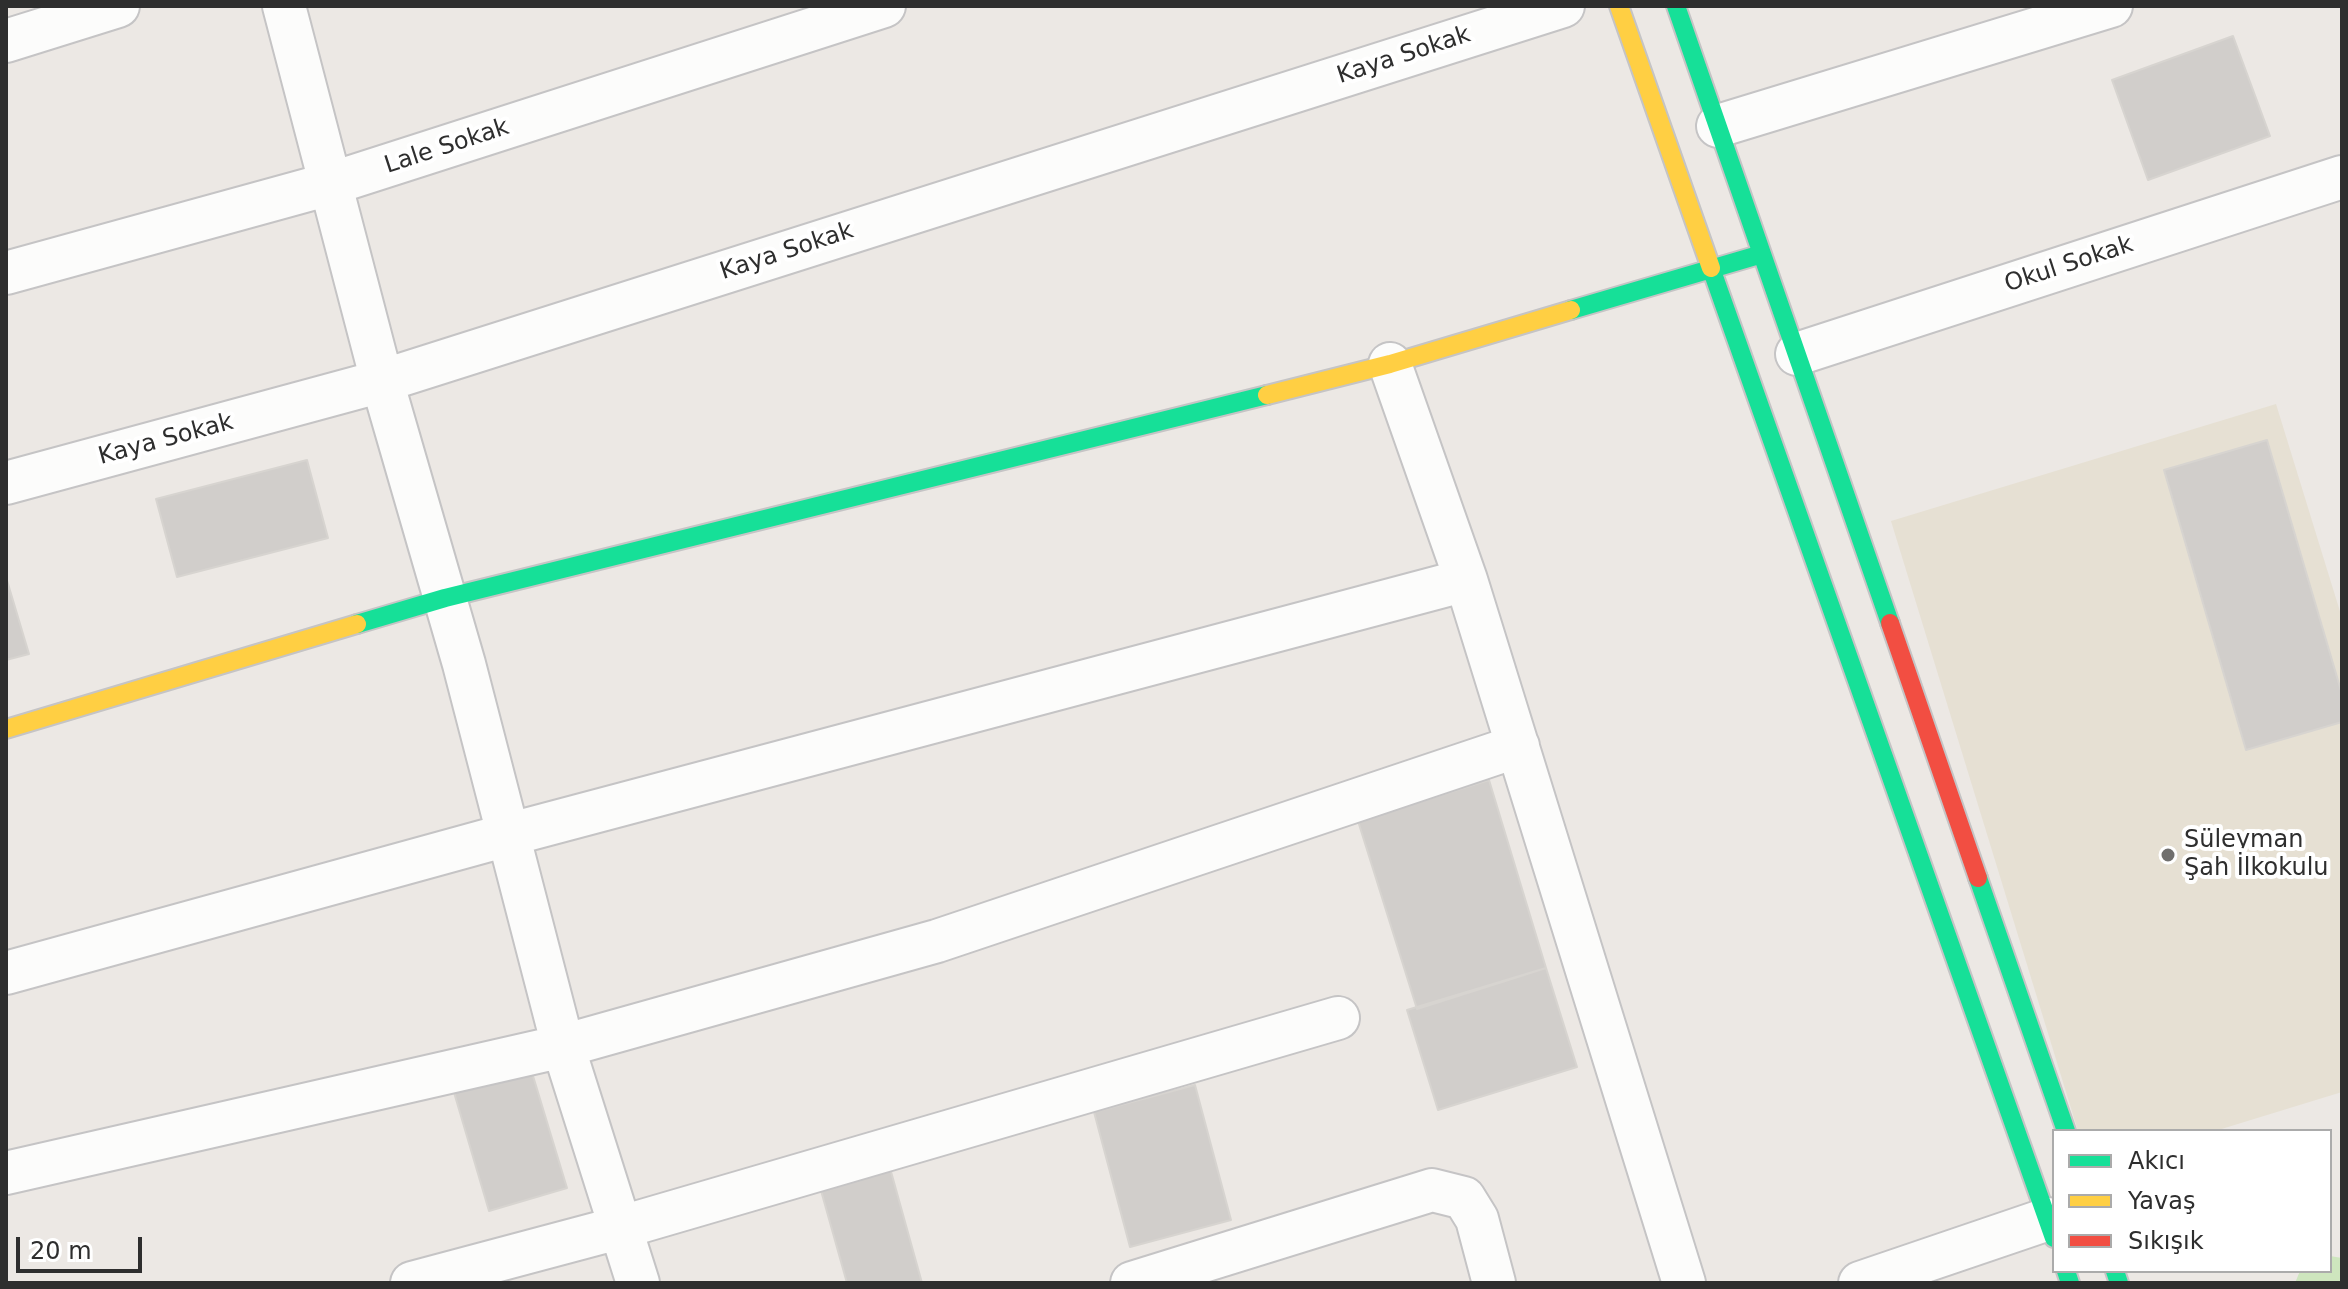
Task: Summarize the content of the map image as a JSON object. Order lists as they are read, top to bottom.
{
  "streets": {
    "street": ["Kaya Sokak", "Lale Sokak", "Okul Sokak"]
  },
  "places": ["Süleyman Şah İlkokulu"],
  "legend": ["Akıcı", "Yavaş", "Sıkışık"],
  "scale_bar": "20 m"
}
